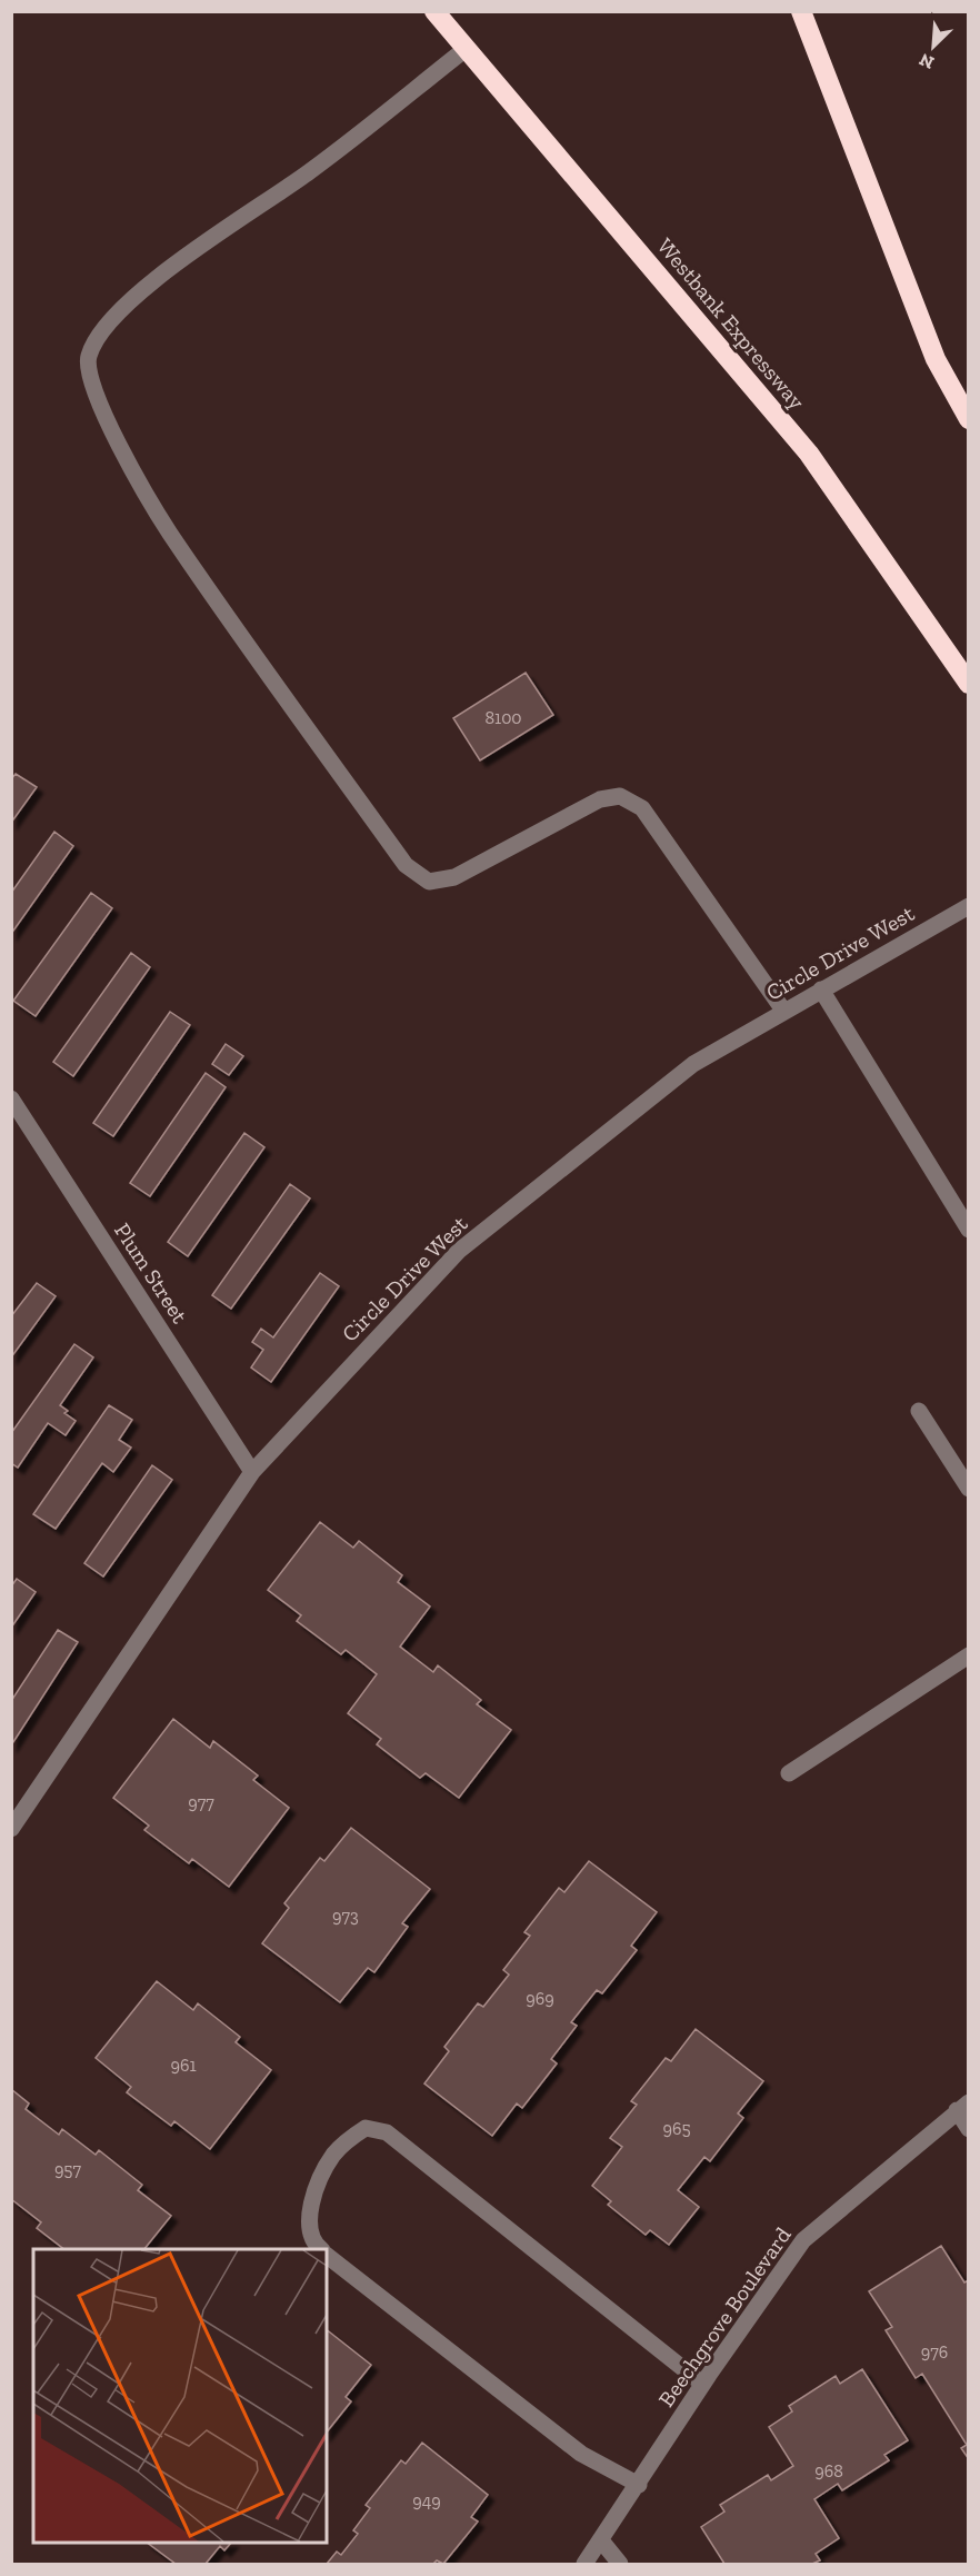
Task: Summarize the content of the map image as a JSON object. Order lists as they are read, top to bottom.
{
  "streets": {
    "highway": ["Westbank Expressway"],
    "street": ["Circle Drive West", "Plum Street", "Beechgrove Boulevard"]
  },
  "crossings": [
    ["Circle Drive West", "Plum Street"]
  ],
  "house_numbers": [
    "8100",
    "977",
    "973",
    "969",
    "961",
    "965",
    "957",
    "976",
    "968",
    "949"
  ],
  "north": "bottom left"
}
